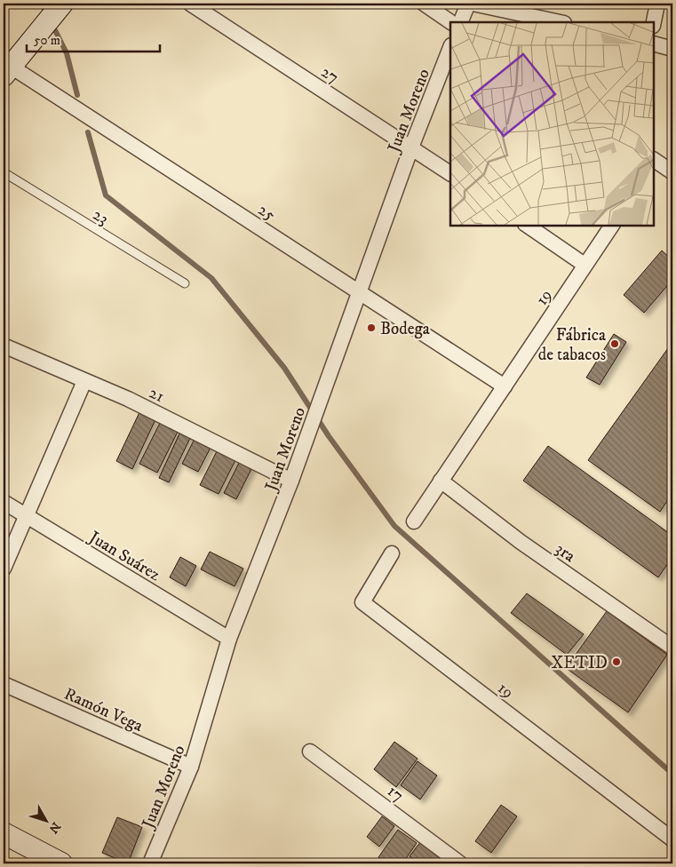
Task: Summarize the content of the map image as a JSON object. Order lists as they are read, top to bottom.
{
  "streets": {
    "street": [
      "27",
      "Juan Moreno",
      "25",
      "19",
      "21",
      "3ra",
      "Juan Suárez",
      "Ramón Vega",
      "17"
    ],
    "lane": ["23"]
  },
  "crossings": [
    ["27", "Juan Moreno"],
    ["Juan Moreno", "25"],
    ["Juan Moreno", "21"],
    ["Juan Moreno", "Juan Suárez"],
    ["Juan Moreno", "Ramón Vega"],
    ["25", "19"],
    ["19", "3ra"]
  ],
  "places": ["Bodega", "Fábrica de tabacos", "XETID"],
  "scale_bar": "50 m",
  "north": "bottom right"
}
